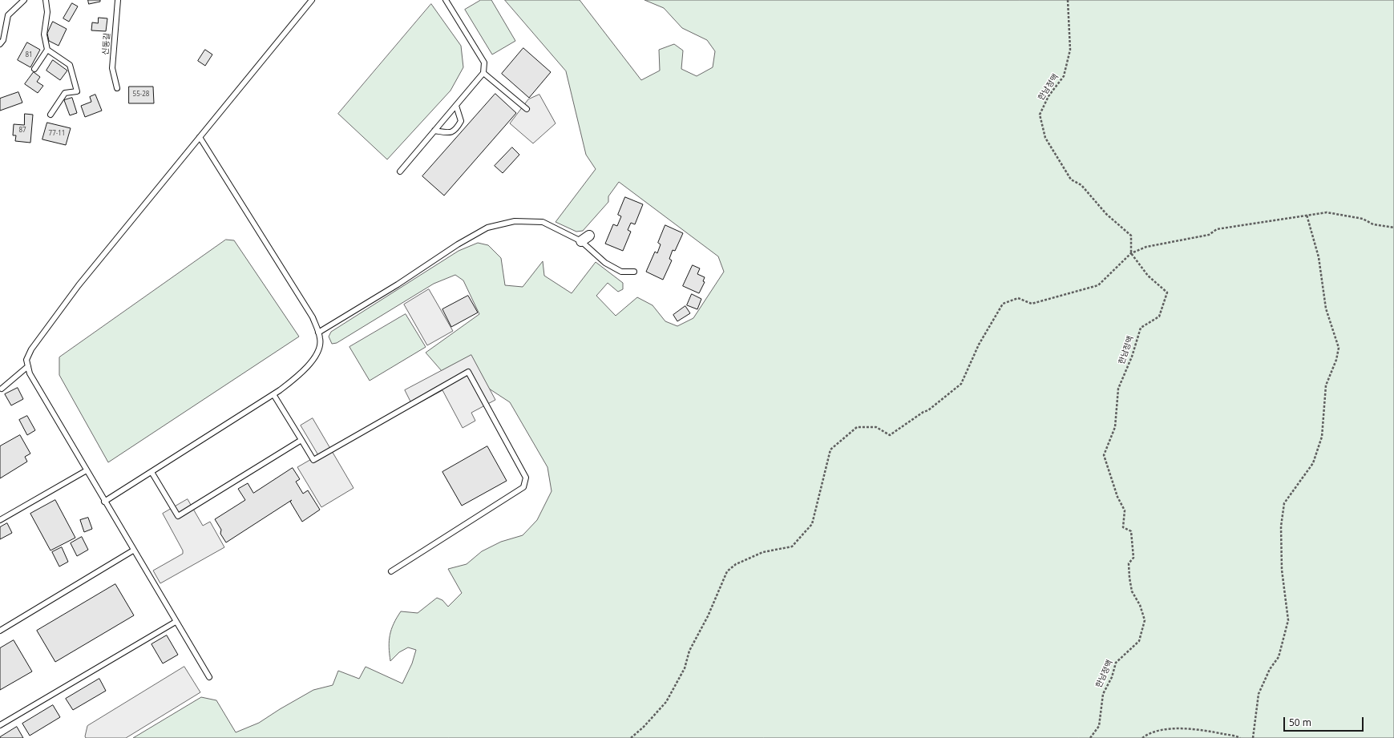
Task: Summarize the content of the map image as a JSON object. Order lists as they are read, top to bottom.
{
  "streets": {
    "lane": ["신동길"],
    "path": ["한남정맥"]
  },
  "house_numbers": [
    "81",
    "55-28",
    "87",
    "77-11"
  ],
  "scale_bar": "50 m"
}
